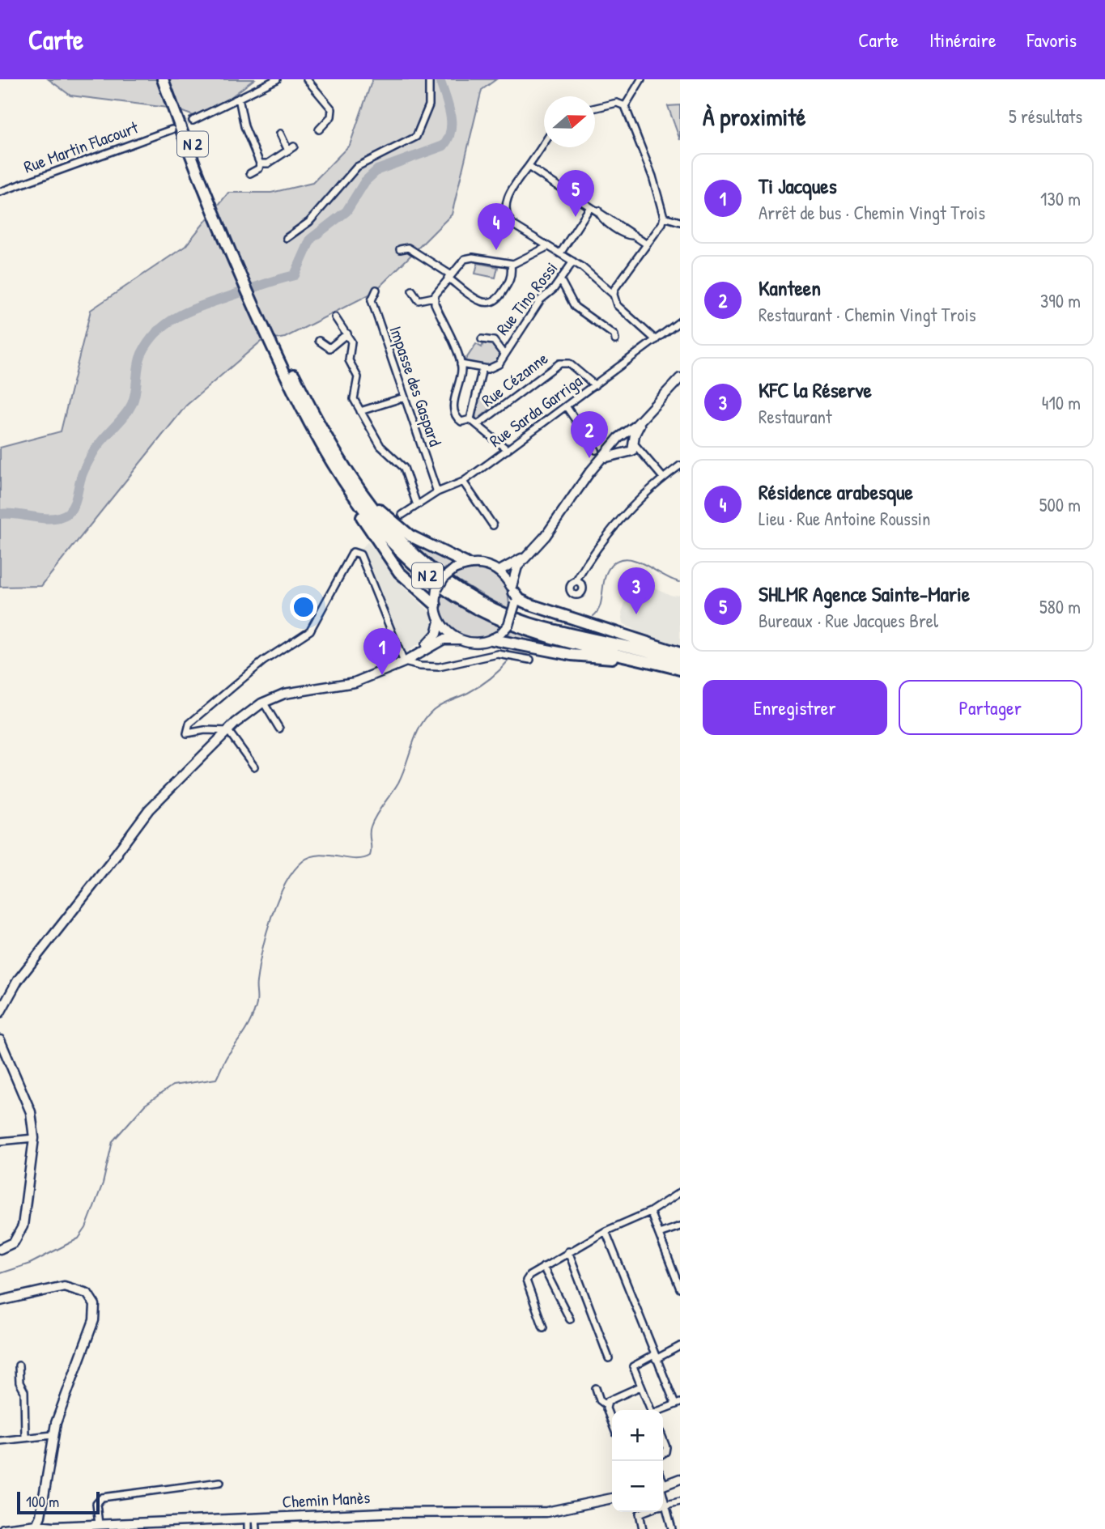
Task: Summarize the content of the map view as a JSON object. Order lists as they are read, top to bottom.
{
  "streets": {
    "highway": ["N 2"],
    "main road": ["Chemin Manès"],
    "street": [
      "Rue Martin Flacourt",
      "Rue Tino Rossi",
      "Rue Cézanne",
      "Impasse des Gaspard",
      "Rue Sarda Garriga"
    ]
  },
  "crossings": [
    ["Rue Cézanne", "Rue Sarda Garriga"],
    ["Impasse des Gaspard", "Rue Sarda Garriga"]
  ],
  "scale_bar": "100 m",
  "north": "right",
  "page": {
    "header": "Carte",
    "nav": ["Carte", "Itinéraire", "Favoris"],
    "heading": ["À proximité", "5 résultats"],
    "list": [
      {
        "mark": "1",
        "name": "Ti Jacques",
        "note": "Arrêt de bus · Chemin Vingt Trois",
        "value": "130 m"
      },
      {
        "mark": "2",
        "name": "Kanteen",
        "note": "Restaurant · Chemin Vingt Trois",
        "value": "390 m"
      },
      {
        "mark": "3",
        "name": "KFC la Réserve",
        "note": "Restaurant",
        "value": "410 m"
      },
      {
        "mark": "4",
        "name": "Résidence arabesque",
        "note": "Lieu · Rue Antoine Roussin",
        "value": "500 m"
      },
      {
        "mark": "5",
        "name": "SHLMR Agence Sainte-Marie",
        "note": "Bureaux · Rue Jacques Brel",
        "value": "580 m"
      }
    ],
    "pins": [
      "5",
      "4",
      "2",
      "3",
      "1"
    ],
    "buttons": ["Enregistrer", "Partager"],
    "map_buttons": ["+", "−"],
    "scale": "100 m"
  }
}
